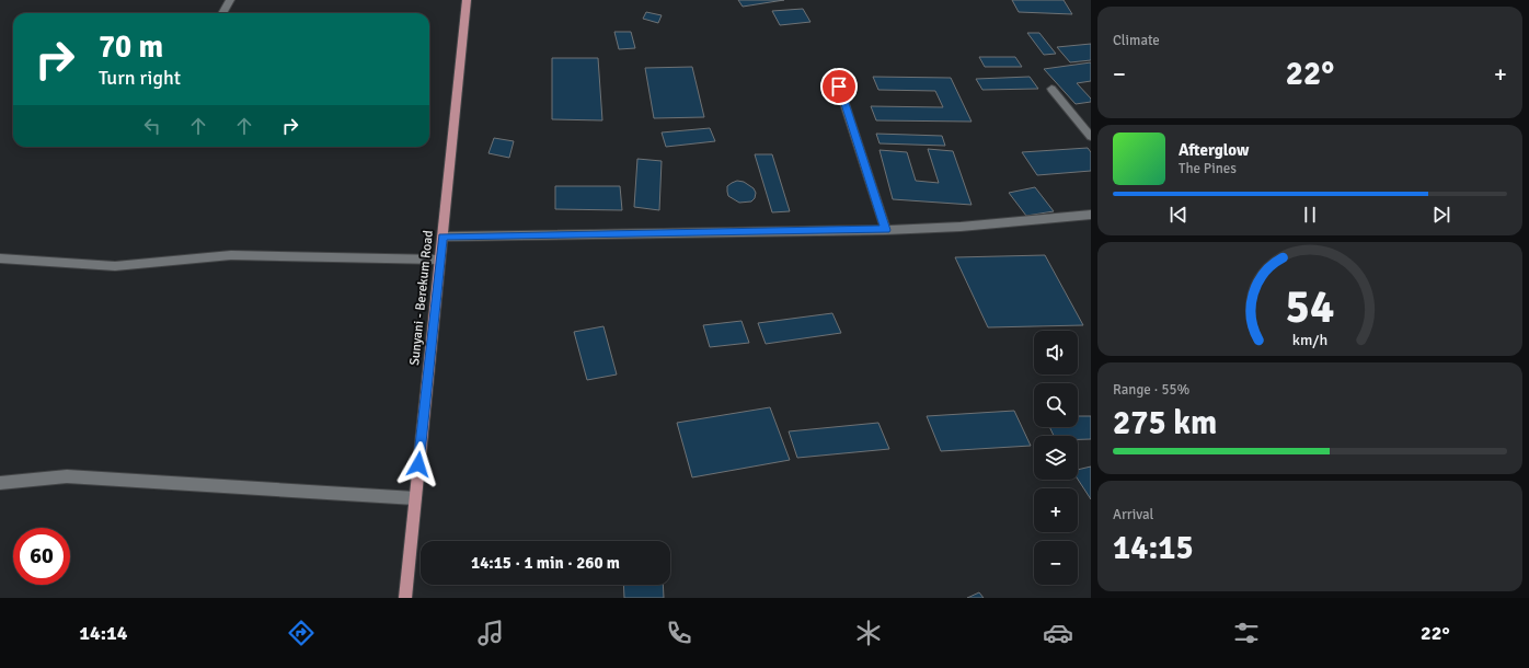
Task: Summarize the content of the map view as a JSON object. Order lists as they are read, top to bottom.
{
  "streets": {
    "main road": ["Sunyani - Berekum Road"]
  },
  "page": {
    "tile": [
      "Climate",
      ["Range · 55%", "275 km"],
      ["Arrival", "14:15"]
    ],
    "turn": ["70 m", "Turn right"],
    "heat": ["−", "22°", "+"],
    "song": ["Afterglow", "The Pines"],
    "map_buttons": ["+", "−"],
    "limit": "60",
    "trip": "14:15 · 1 min · 260 m",
    "tabs": ["14:14", "22°"],
    "gauge": ["54", "km/h"]
  }
}
